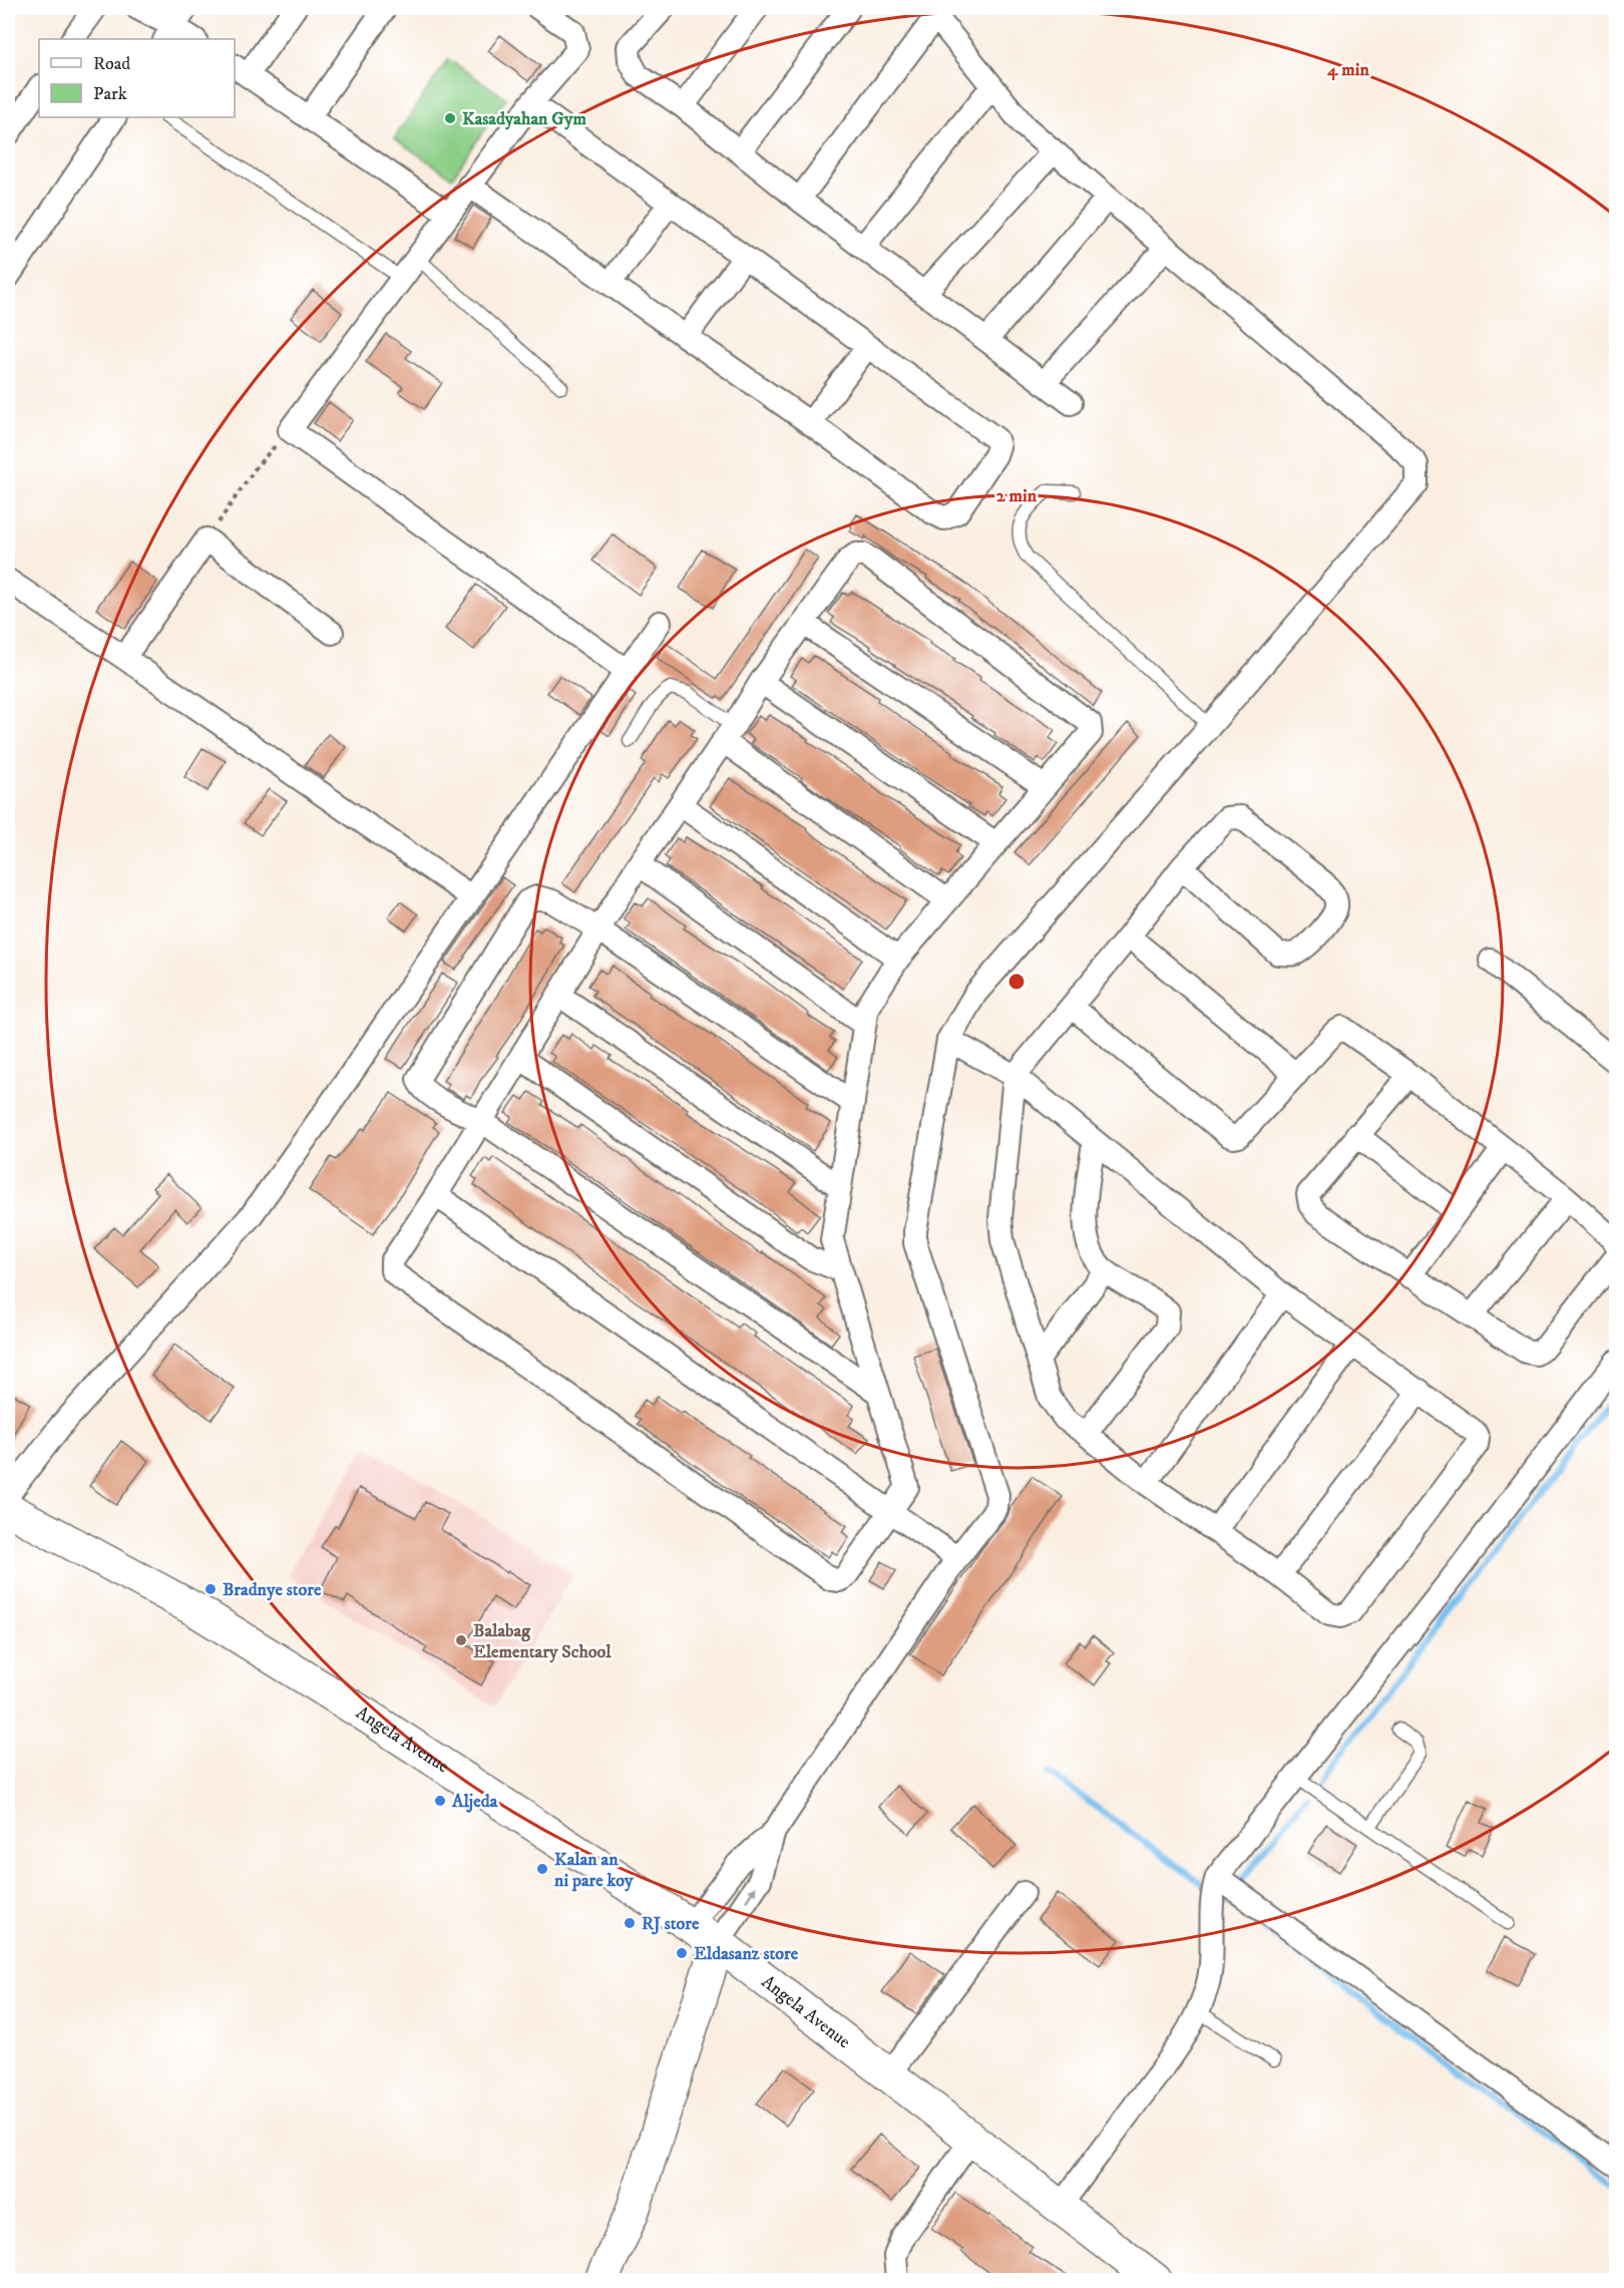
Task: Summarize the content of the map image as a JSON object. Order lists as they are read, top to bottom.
{
  "streets": {
    "main road": ["Angela Avenue"]
  },
  "places": [
    "Kasadyahan Gym",
    "Bradnye store",
    "Balabag Elementary School",
    "Aljeda",
    "Kalan an ni pare koy",
    "RJ store",
    "Eldasanz store"
  ],
  "legend": ["Road", "Park"],
  "rings": ["4 min", "2 min"]
}
